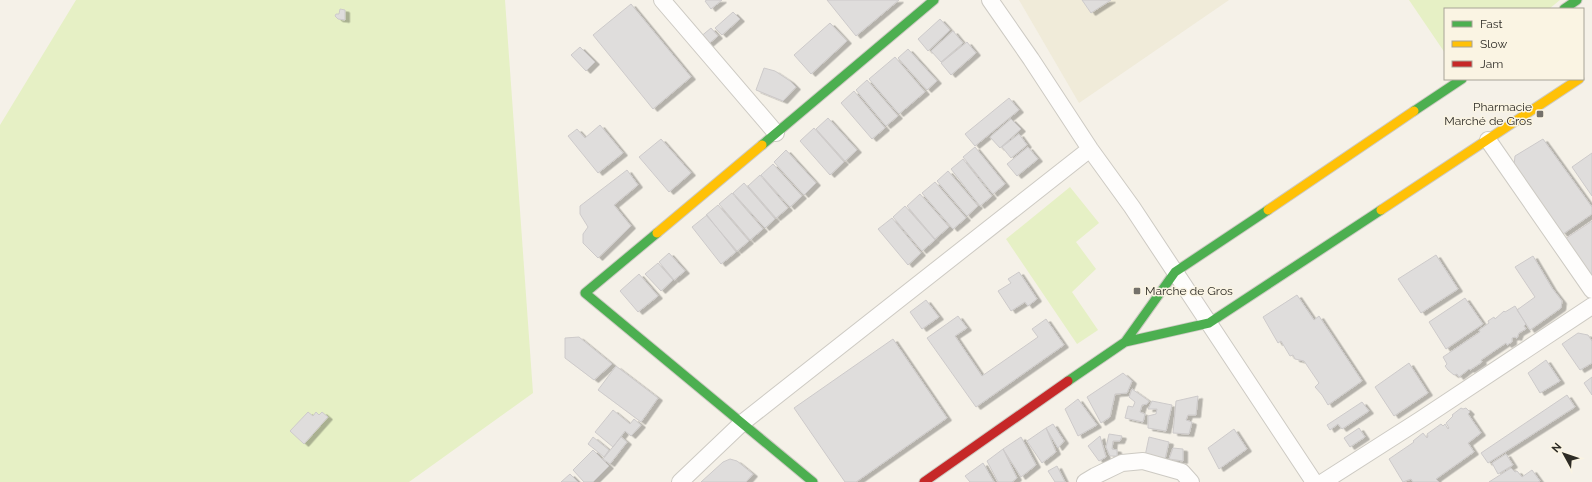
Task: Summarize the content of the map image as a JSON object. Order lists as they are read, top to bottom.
{
  "places": {
    "transit": ["Pharmacie Marché de Gros", "Marche de Gros"]
  },
  "legend": ["Fast", "Slow", "Jam"],
  "north": "top left"
}
